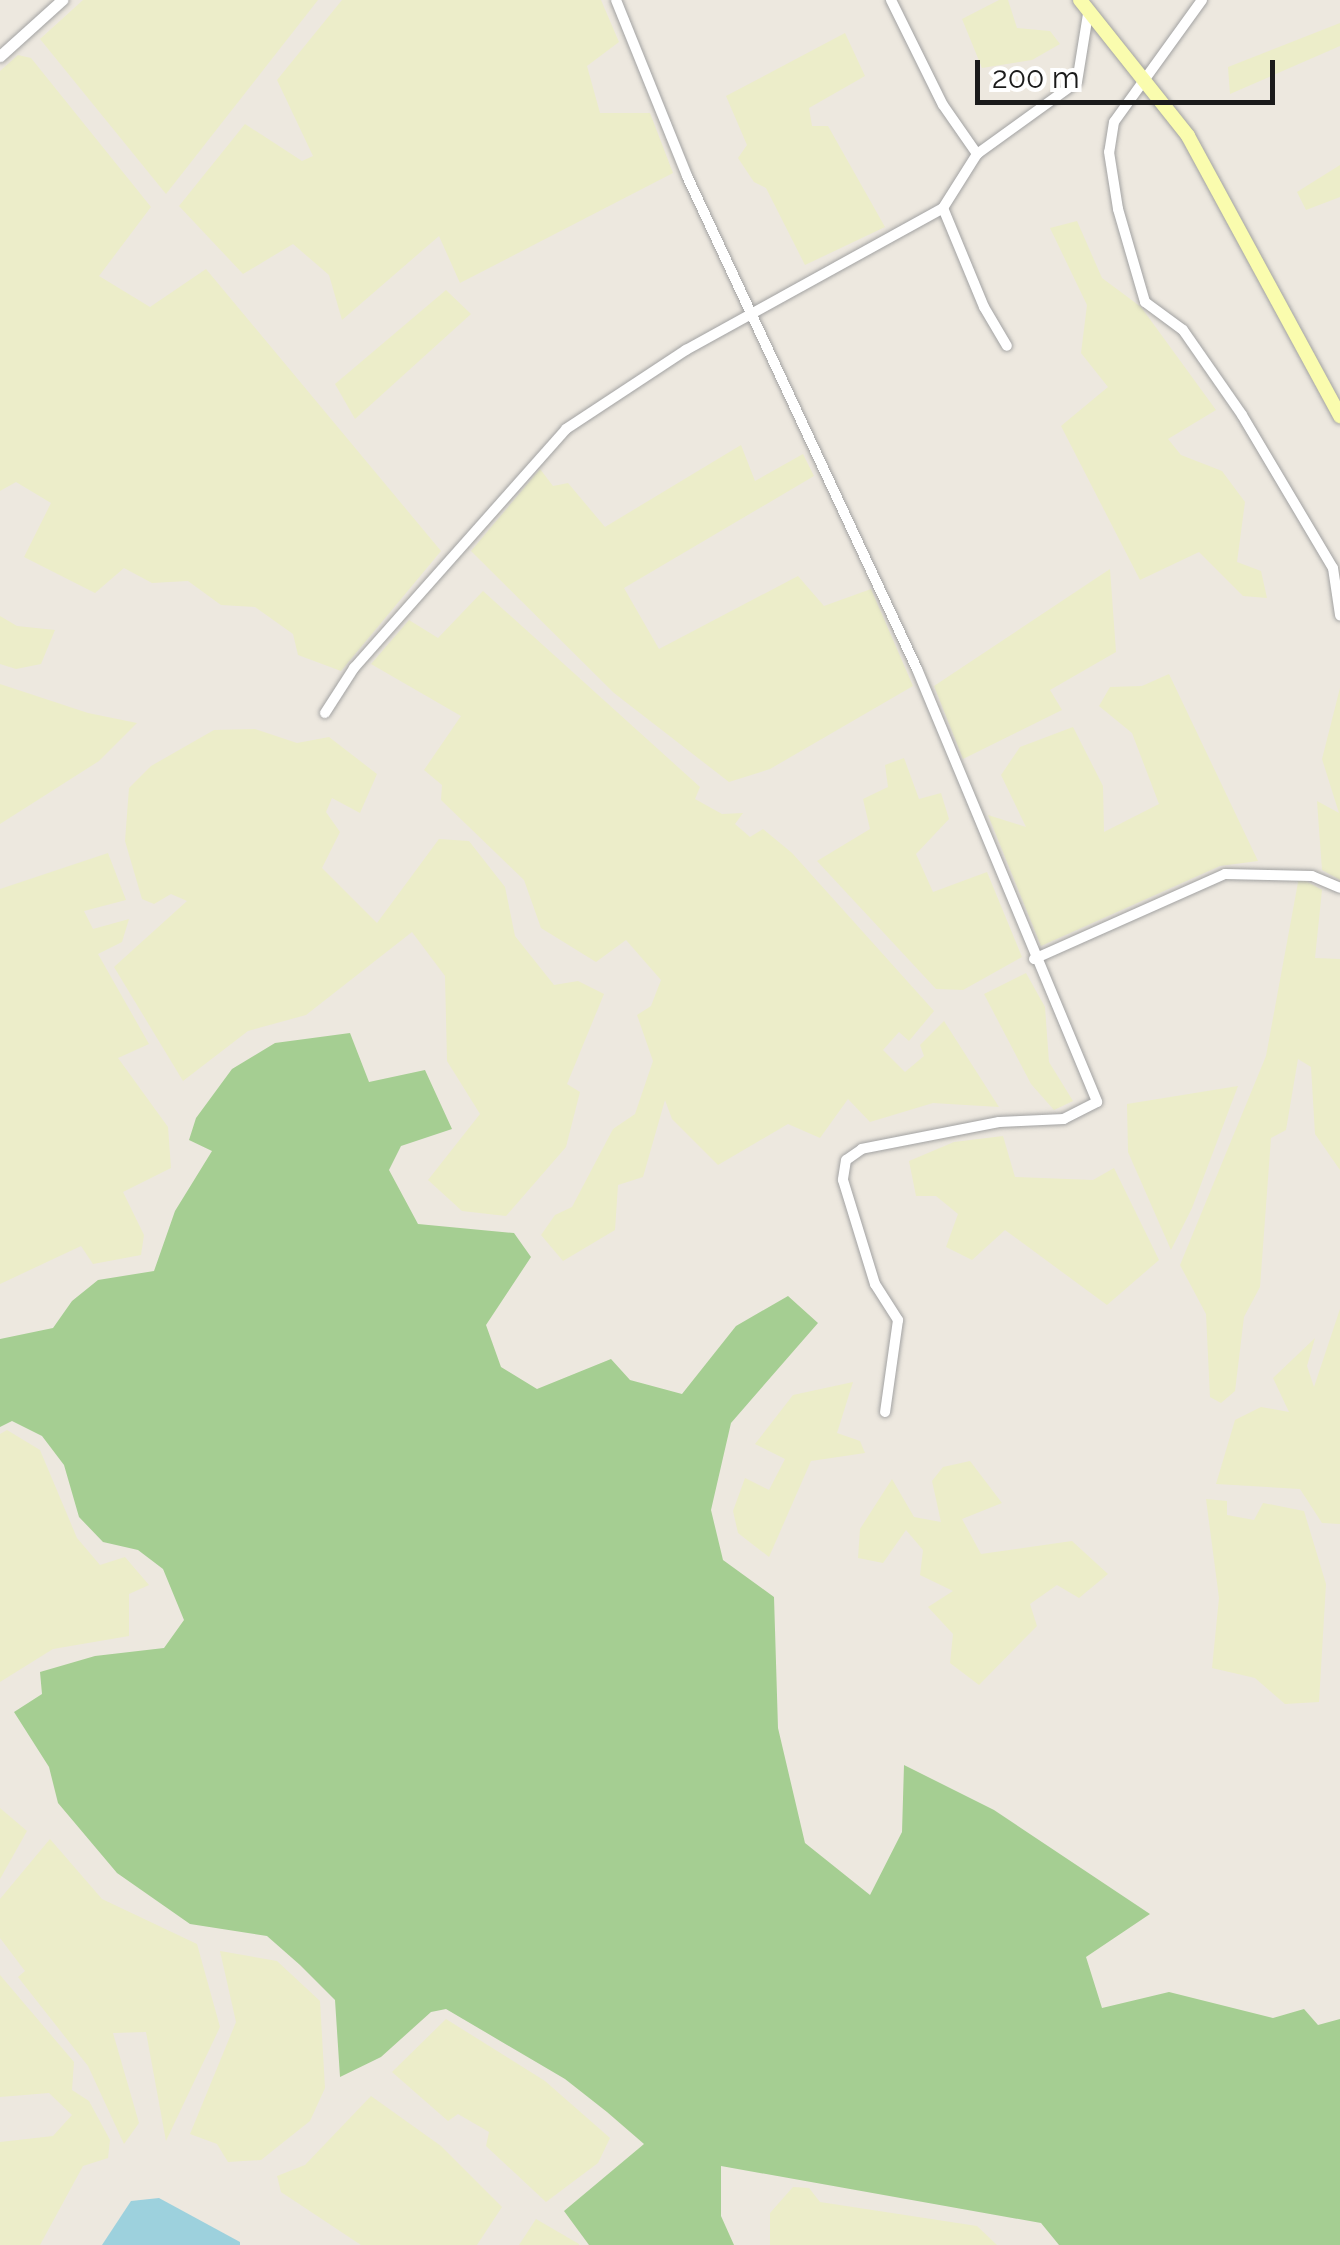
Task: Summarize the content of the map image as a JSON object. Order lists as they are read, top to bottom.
{
  "scale_bar": "200 m"
}
